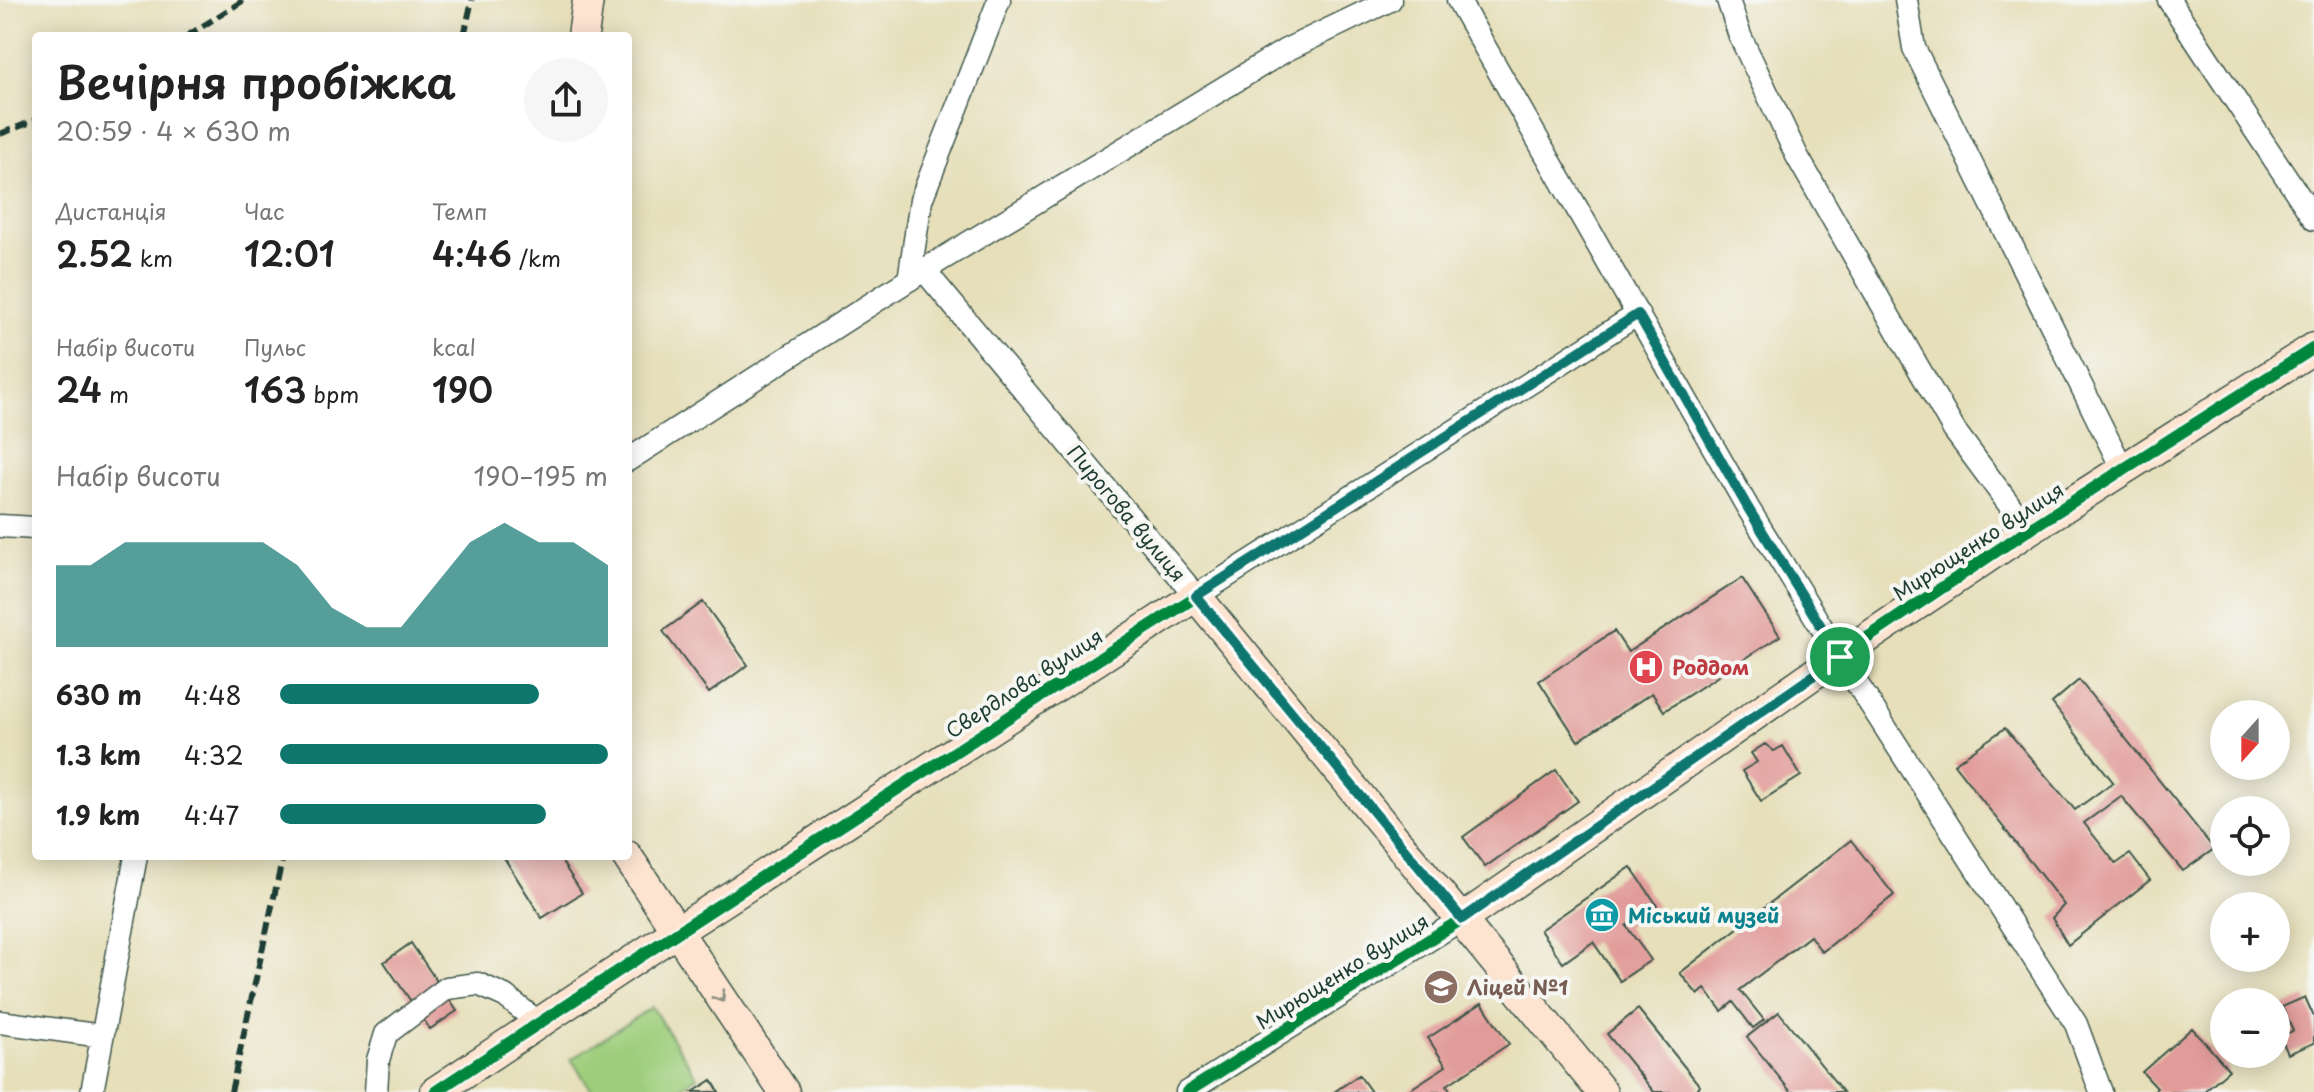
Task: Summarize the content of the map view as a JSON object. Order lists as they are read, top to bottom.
{
  "streets": {
    "street": ["Пирогова вулиця", "Мирющенко вулиця", "Свердлова вулиця"]
  },
  "crossings": [
    ["Пирогова вулиця", "Мирющенко вулиця"],
    ["Пирогова вулиця", "Свердлова вулиця"]
  ],
  "places": {
    "hospital": ["Роддом"],
    "museum": ["Міський музей"],
    "school or university": ["Ліцей №1"]
  },
  "north": "bottom",
  "page": {
    "heading": ["Вечірня пробіжка", "20:59 · 4 × 630 m"],
    "stats": [
      ["Дистанція", "2.52 km"],
      ["Час", "12:01"],
      ["Темп", "4:46 /km"],
      ["Набір висоти", "24 m"],
      ["Пульс", "163 bpm"],
      ["kcal", "190"]
    ],
    "chart": ["Набір висоти", "190–195 m"],
    "list": [
      {
        "name": "630 m",
        "note": "4:48"
      },
      {
        "name": "1.3 km",
        "note": "4:32"
      },
      {
        "name": "1.9 km",
        "note": "4:47"
      }
    ],
    "map_buttons": ["+", "−"]
  }
}
